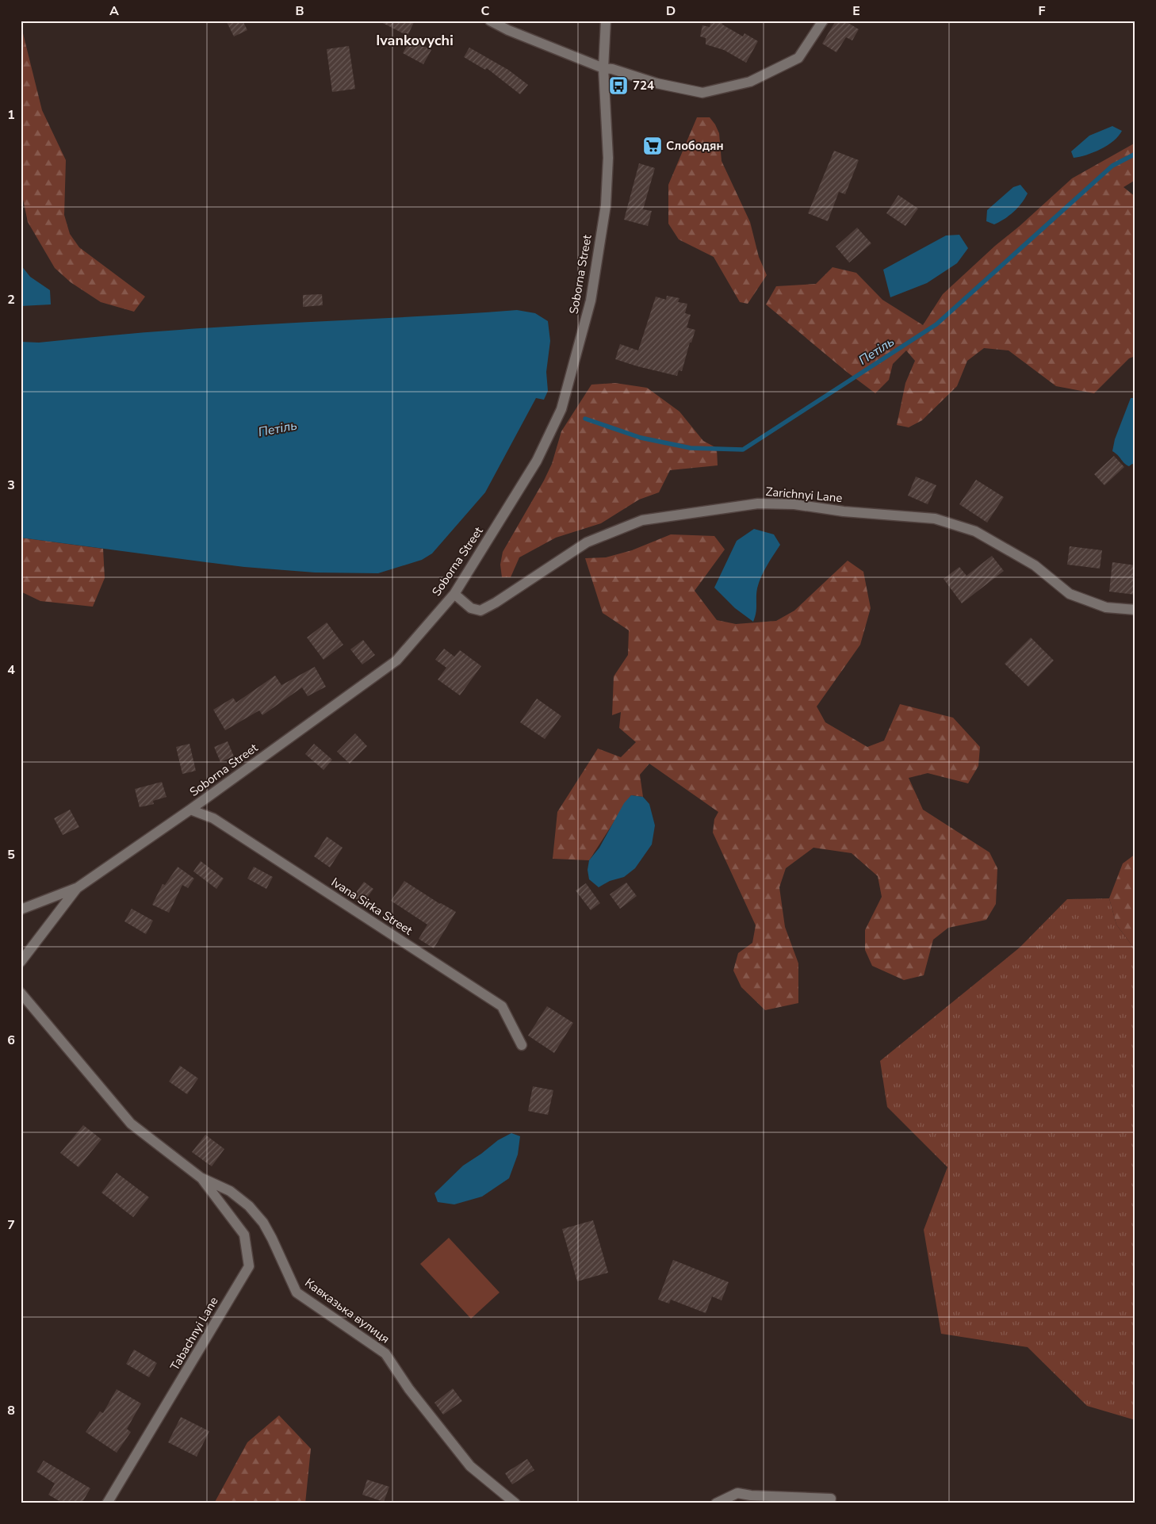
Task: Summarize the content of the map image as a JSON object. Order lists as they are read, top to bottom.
{
  "streets": {
    "street": [
      "Soborna Street",
      "Zarichnyi Lane",
      "Ivana Sirka Street",
      "Кавказька вулиця",
      "Tabachnyi Lane"
    ]
  },
  "crossings": [
    ["Soborna Street", "Zarichnyi Lane"],
    ["Soborna Street", "Ivana Sirka Street"],
    ["Кавказька вулиця", "Tabachnyi Lane"]
  ],
  "districts": ["Ivankovychi"],
  "water": ["Петіль"],
  "places": {
    "bus stop": ["724"],
    "supermarket": ["Слободян"]
  },
  "grid": {
    "columns": [
      "A",
      "B",
      "C",
      "D",
      "E",
      "F"
    ],
    "rows": [
      "1",
      "2",
      "3",
      "4",
      "5",
      "6",
      "7",
      "8"
    ]
  }
}
